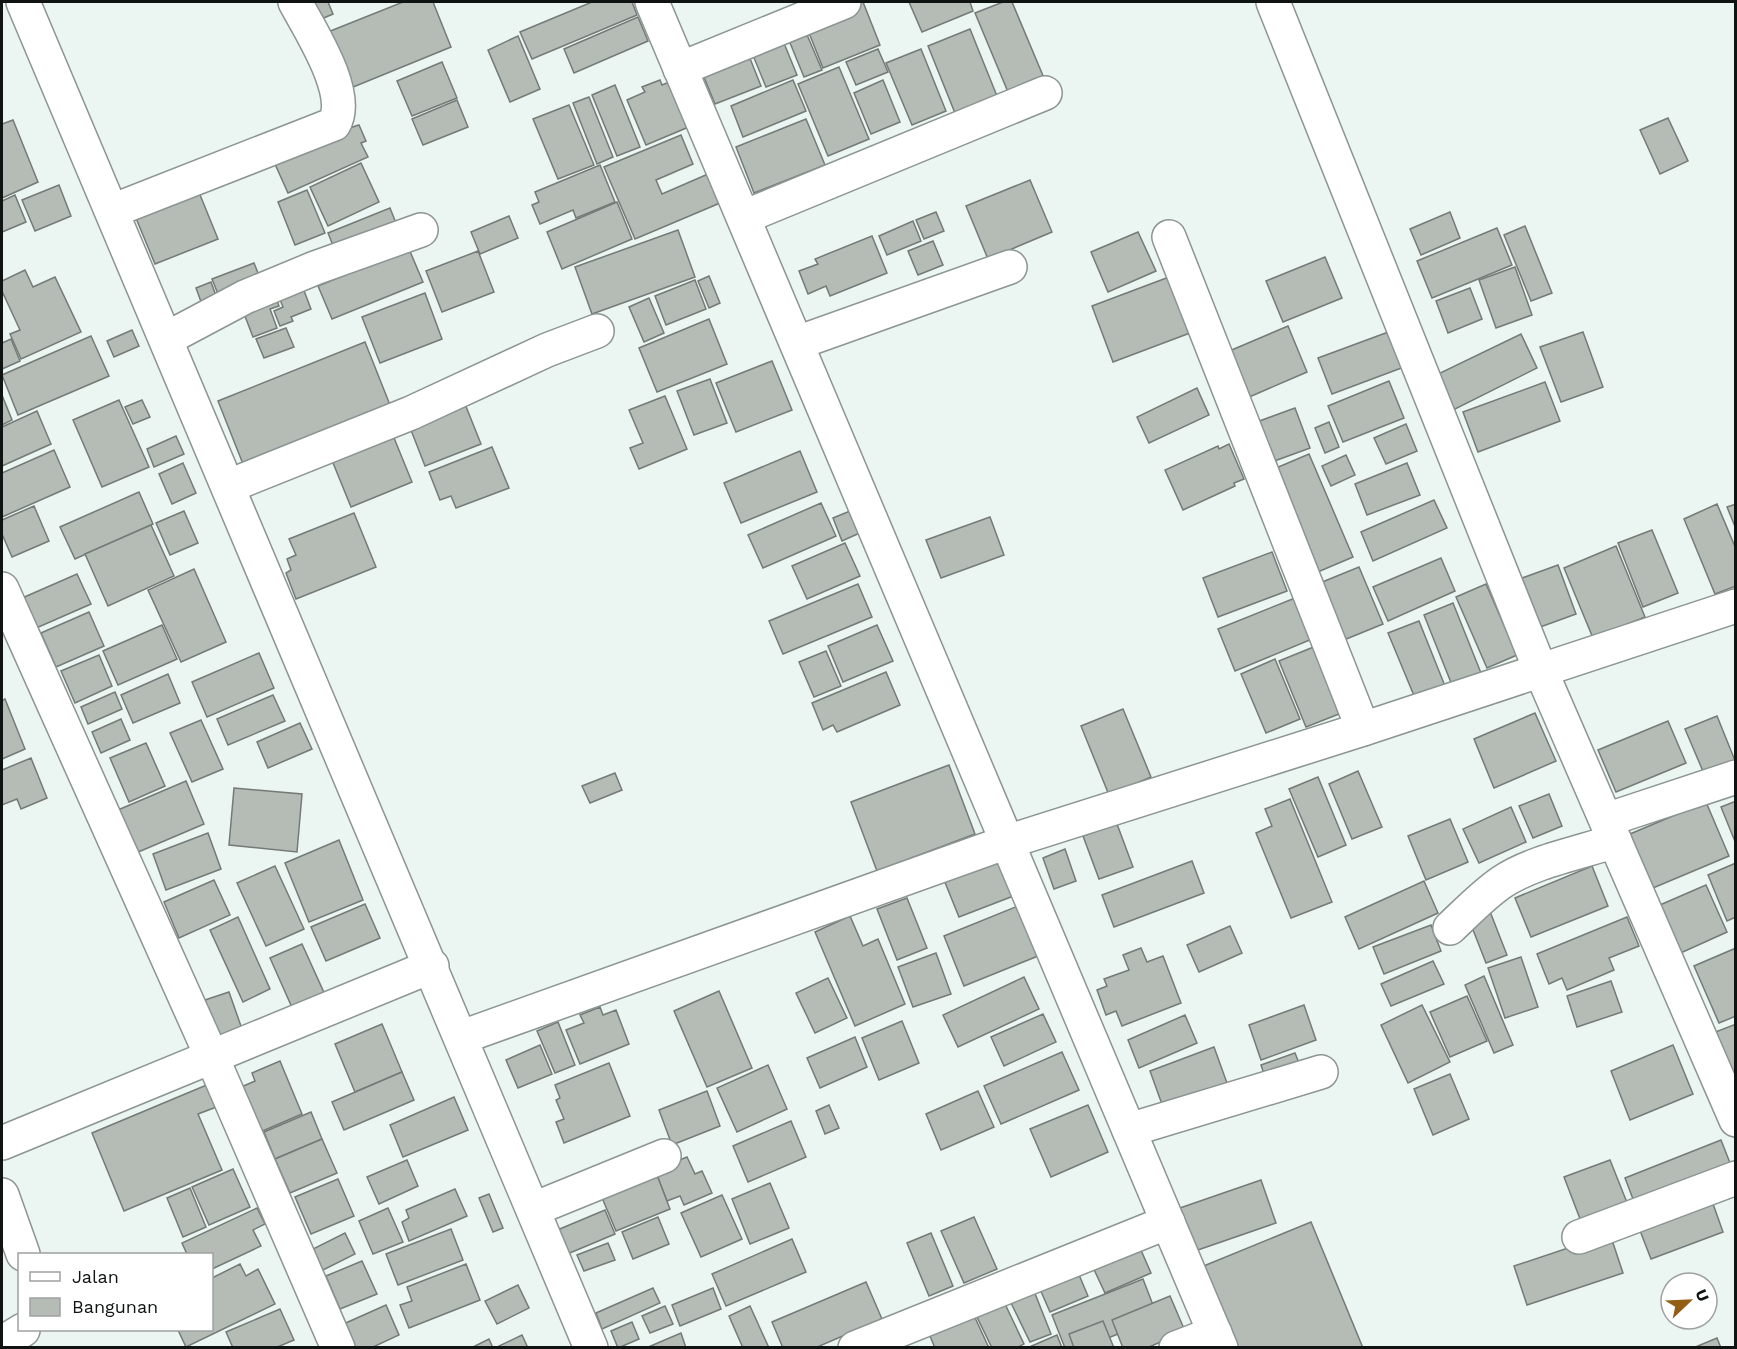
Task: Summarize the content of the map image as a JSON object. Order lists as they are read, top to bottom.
{
  "legend": ["Jalan", "Bangunan"],
  "north": "top right"
}
